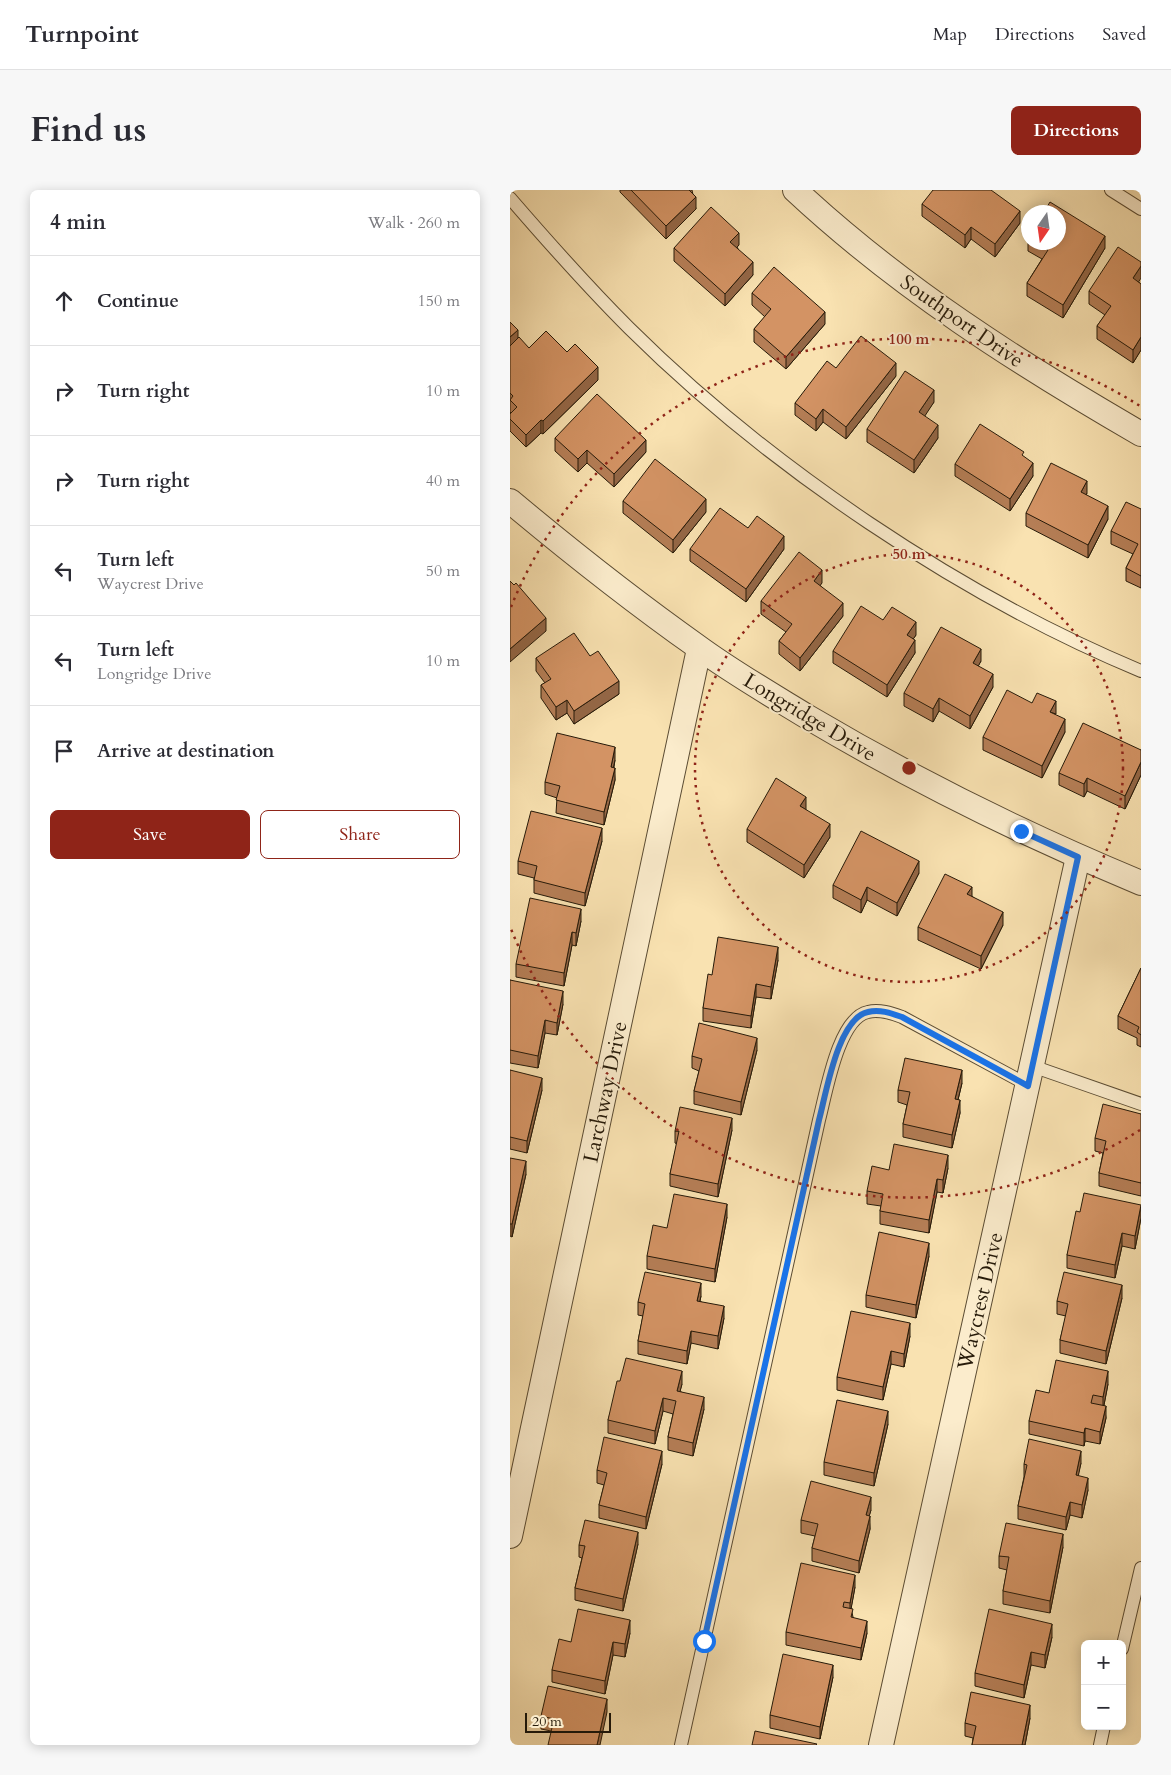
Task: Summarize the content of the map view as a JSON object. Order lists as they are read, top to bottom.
{
  "streets": {
    "street": [
      "Southport Drive",
      "Longridge Drive",
      "Larchway Drive",
      "Waycrest Drive"
    ]
  },
  "crossings": [
    ["Longridge Drive", "Larchway Drive"],
    ["Longridge Drive", "Waycrest Drive"]
  ],
  "scale_bar": "20 m",
  "north": "bottom",
  "page": {
    "header": "Turnpoint",
    "nav": ["Map", "Directions", "Saved"],
    "title": "Find us",
    "buttons": [
      "Directions",
      ["Save", "Share"]
    ],
    "heading": ["4 min", "Walk · 260 m"],
    "list": [
      ["Continue", "150 m"],
      ["Turn right", "10 m"],
      ["Turn right", "40 m"],
      ["Turn left", "Waycrest Drive", "50 m"],
      ["Turn left", "Longridge Drive", "10 m"],
      "Arrive at destination"
    ],
    "map_buttons": ["+", "−"],
    "scale": "20 m"
  },
  "rings": ["100 m", "50 m"]
}
